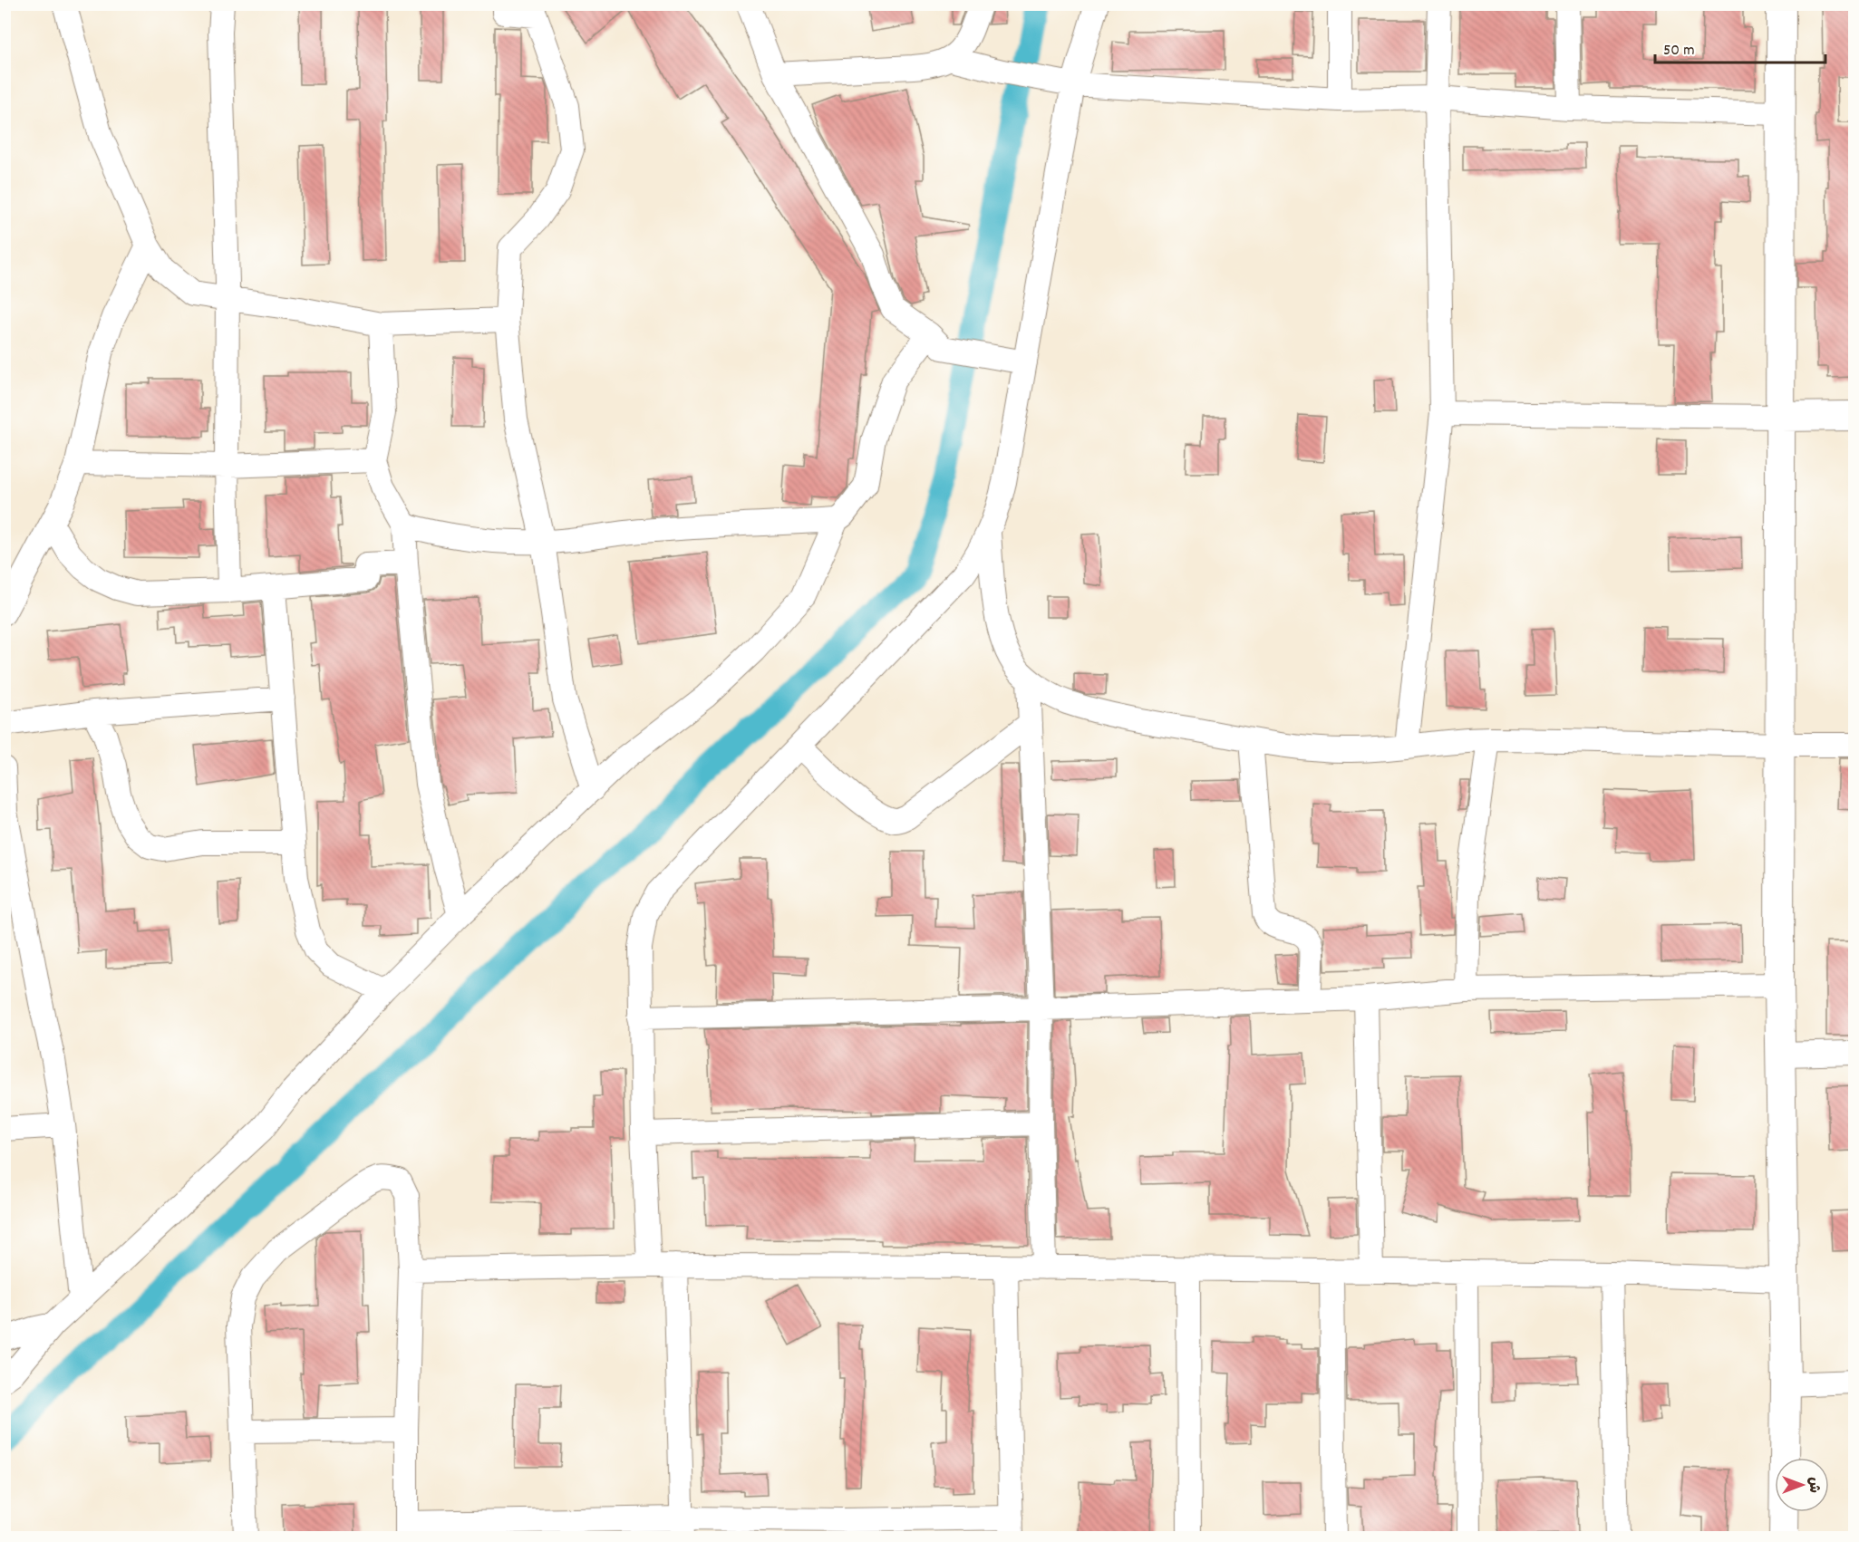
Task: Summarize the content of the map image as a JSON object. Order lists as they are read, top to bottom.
{
  "scale_bar": "50 m",
  "north": "right"
}
